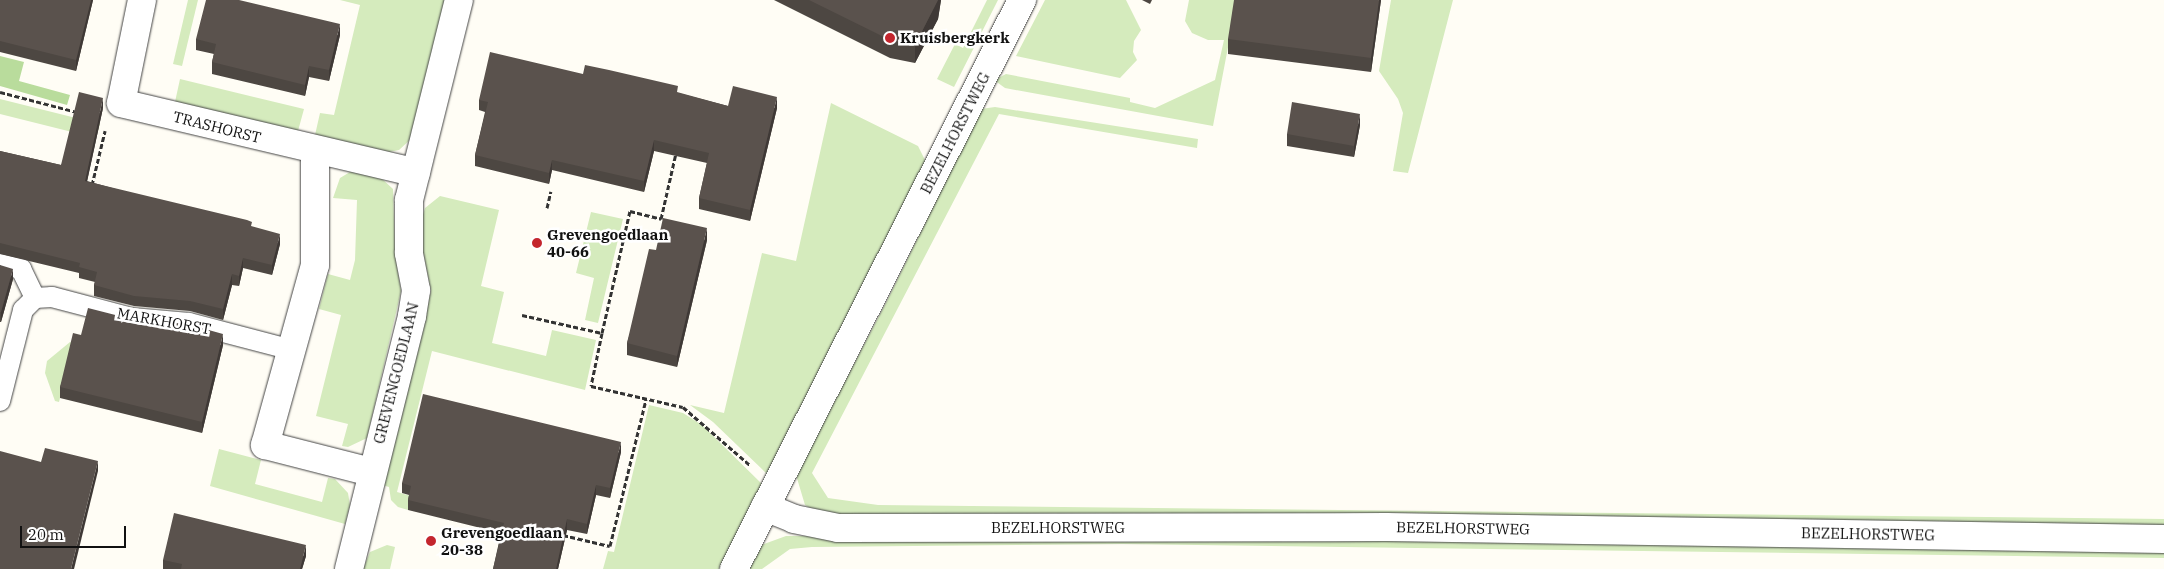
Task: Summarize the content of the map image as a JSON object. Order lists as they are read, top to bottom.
{
  "streets": {
    "street": ["TRASHORST", "BEZELHORSTWEG", "GREVENGOEDLAAN"],
    "lane": ["MARKHORST"]
  },
  "crossings": [
    ["TRASHORST", "GREVENGOEDLAAN"]
  ],
  "places": ["Kruisbergkerk", "Grevengoedlaan 40-66", "Grevengoedlaan 20-38"],
  "scale_bar": "20 m"
}
